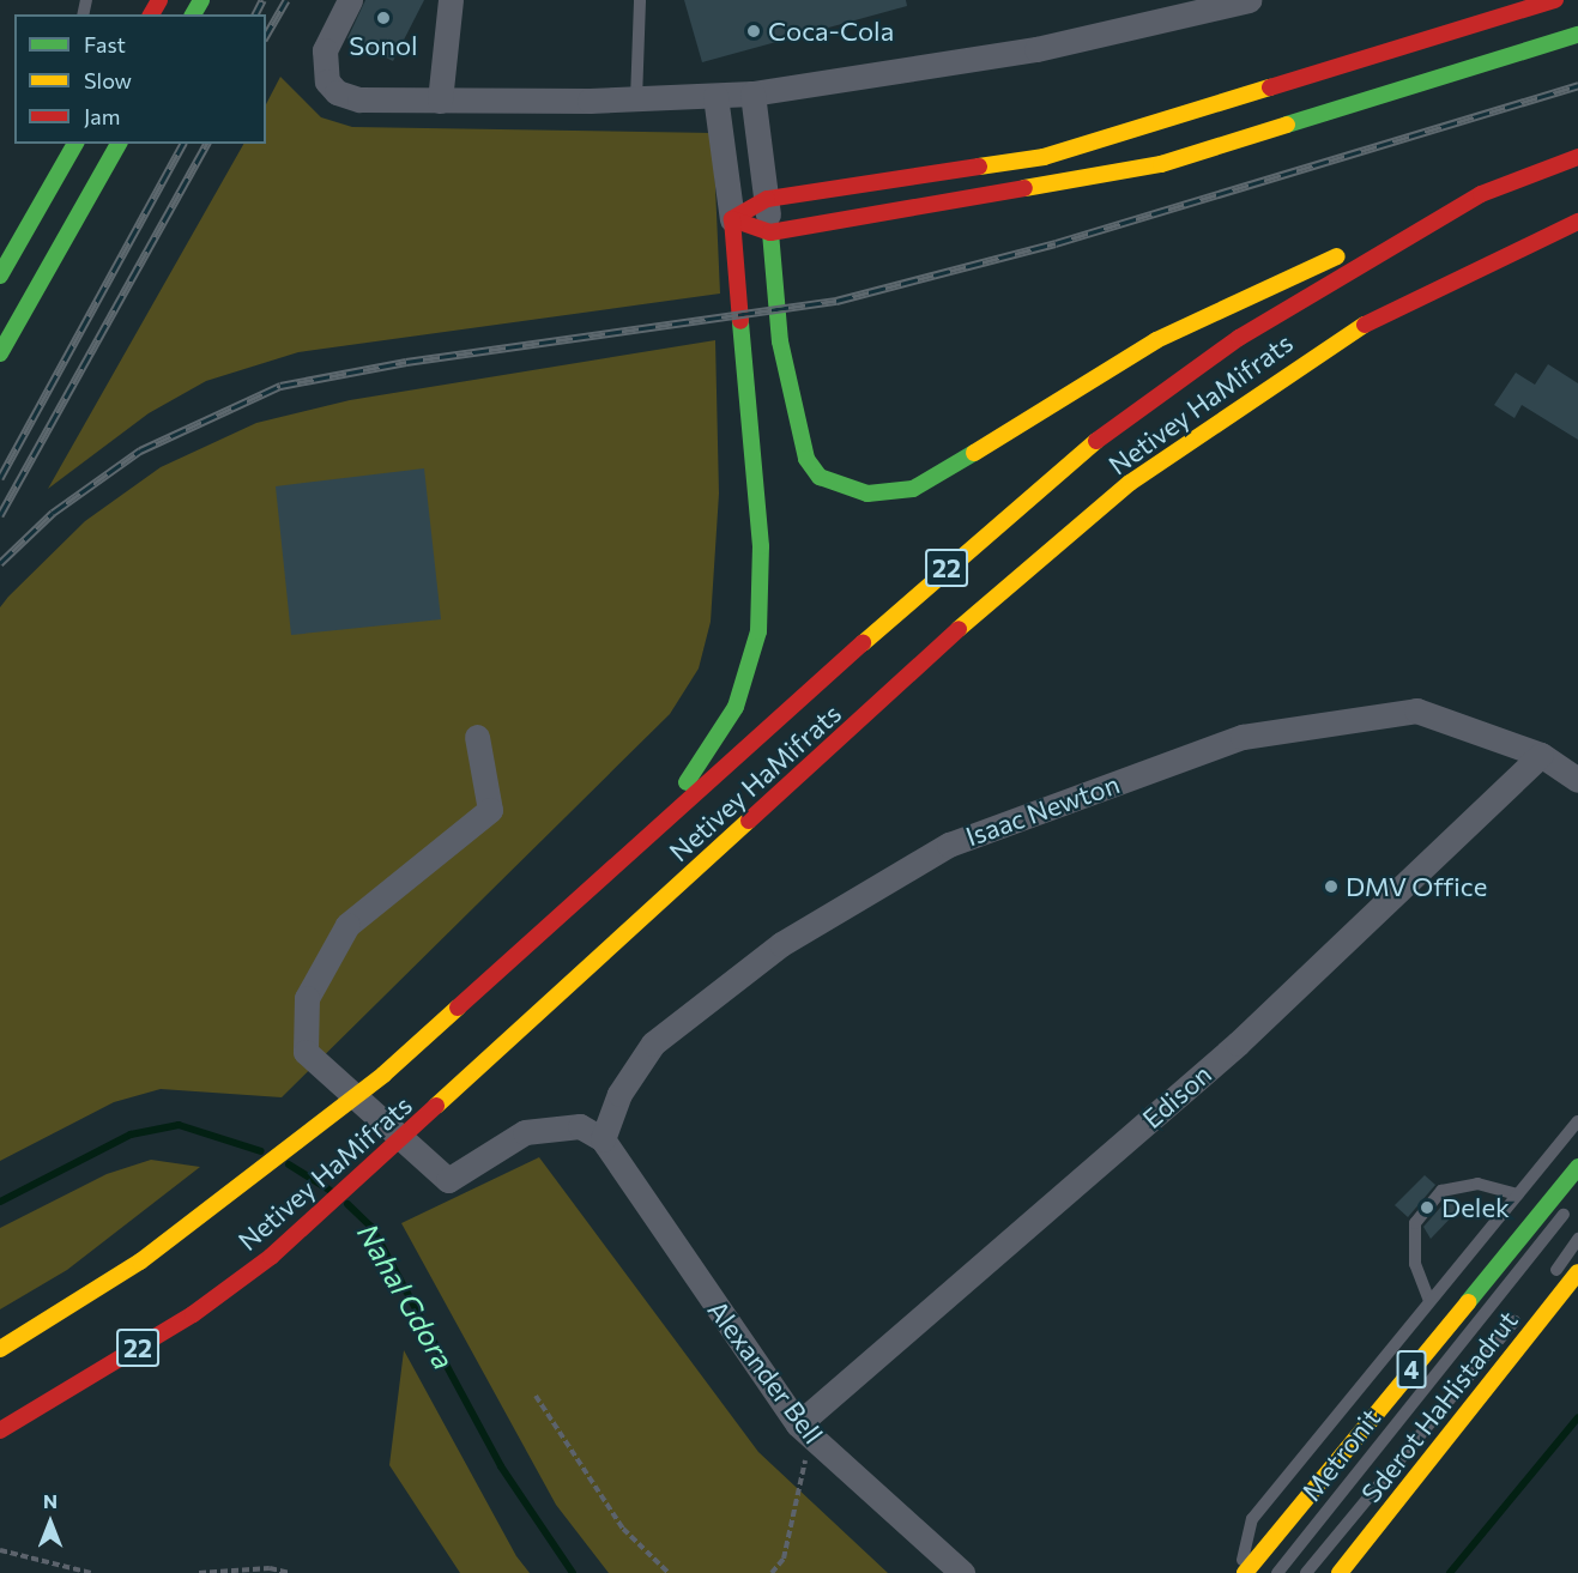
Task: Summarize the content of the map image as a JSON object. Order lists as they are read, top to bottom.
{
  "streets": {
    "main road": [
      "Netivey HaMifrats",
      "22",
      "4",
      "Sderot HaHistadrut"
    ],
    "street": ["Isaac Newton", "Edison", "Alexander Bell"],
    "lane": ["Metronit"]
  },
  "crossings": [
    ["Isaac Newton", "Edison"],
    ["Isaac Newton", "Alexander Bell"],
    ["Edison", "Alexander Bell"]
  ],
  "water": ["Nahal Gdora"],
  "places": [
    "Sonol",
    "Coca-Cola",
    "DMV Office",
    "Delek"
  ],
  "legend": ["Fast", "Slow", "Jam"],
  "north": "top"
}
